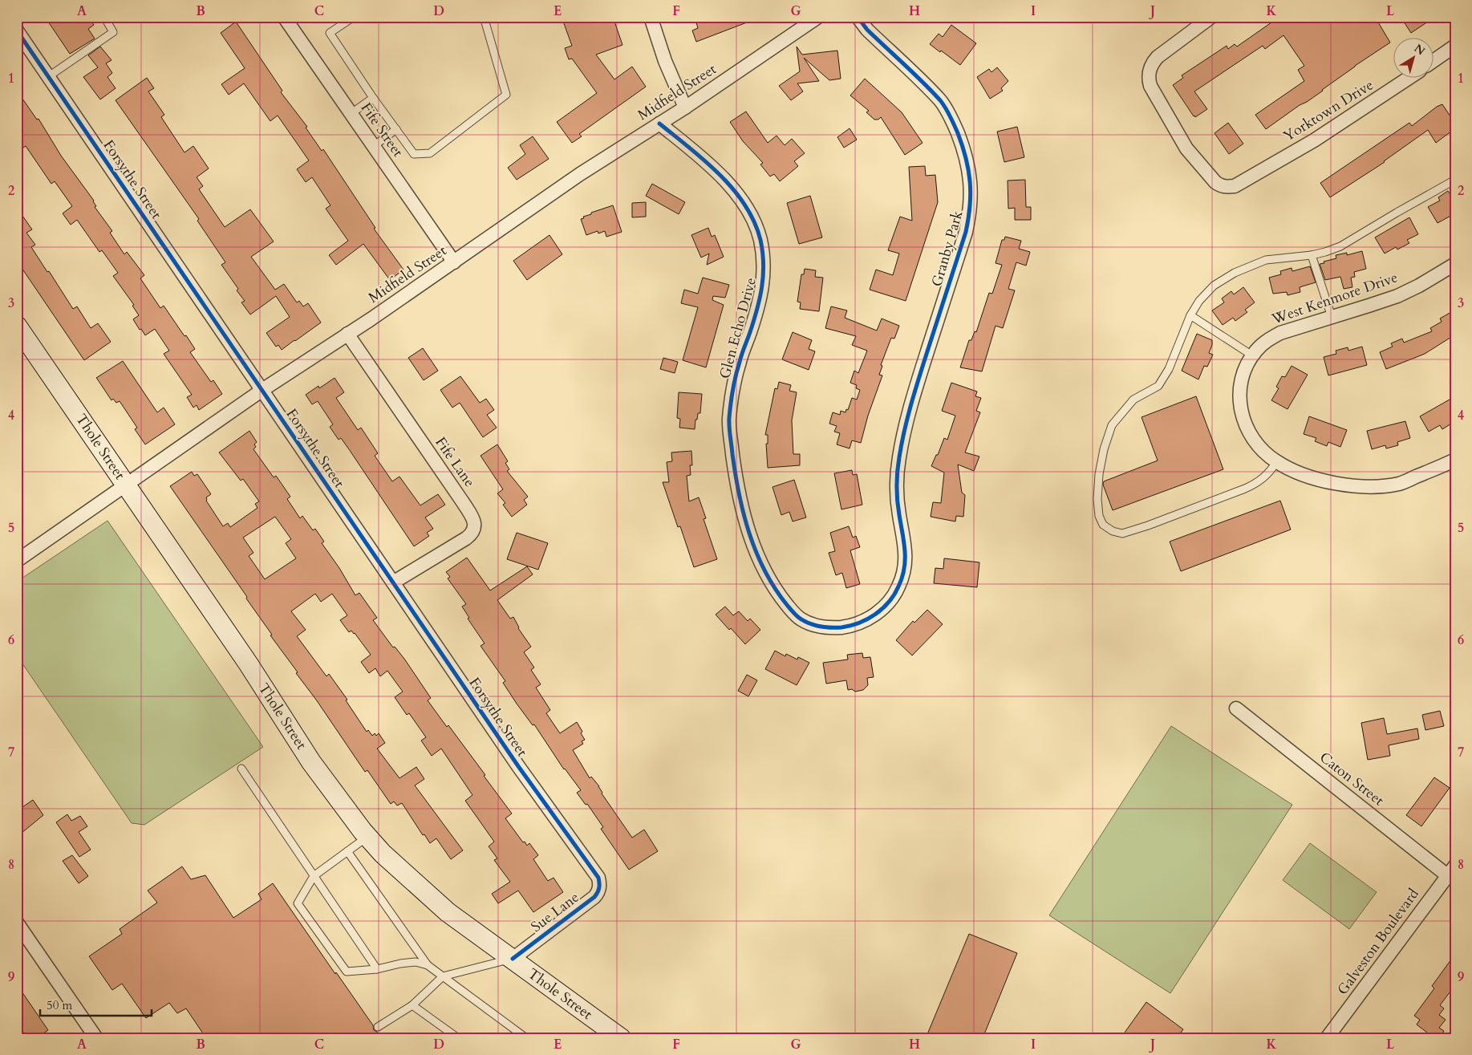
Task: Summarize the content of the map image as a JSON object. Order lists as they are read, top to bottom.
{
  "streets": {
    "street": [
      "Midfield Street",
      "Yorktown Drive",
      "Fife Street",
      "Forsythe Street",
      "Granby Park",
      "West Kenmore Drive",
      "Glen Echo Drive",
      "Thole Street",
      "Fife Lane",
      "Caton Street",
      "Sue Lane",
      "Galveston Boulevard"
    ]
  },
  "crossings": [
    ["Midfield Street", "Fife Street"],
    ["Midfield Street", "Forsythe Street"],
    ["Midfield Street", "Glen Echo Drive"],
    ["Midfield Street", "Thole Street"],
    ["Midfield Street", "Fife Lane"],
    ["Forsythe Street", "Fife Lane"],
    ["Forsythe Street", "Sue Lane"],
    ["Granby Park", "Glen Echo Drive"],
    ["Thole Street", "Sue Lane"],
    ["Caton Street", "Galveston Boulevard"]
  ],
  "scale_bar": "50 m",
  "north": "top right",
  "grid": {
    "columns": [
      "A",
      "B",
      "C",
      "D",
      "E",
      "F",
      "G",
      "H",
      "I",
      "J",
      "K",
      "L"
    ],
    "rows": [
      "1",
      "2",
      "3",
      "4",
      "5",
      "6",
      "7",
      "8",
      "9"
    ]
  }
}
